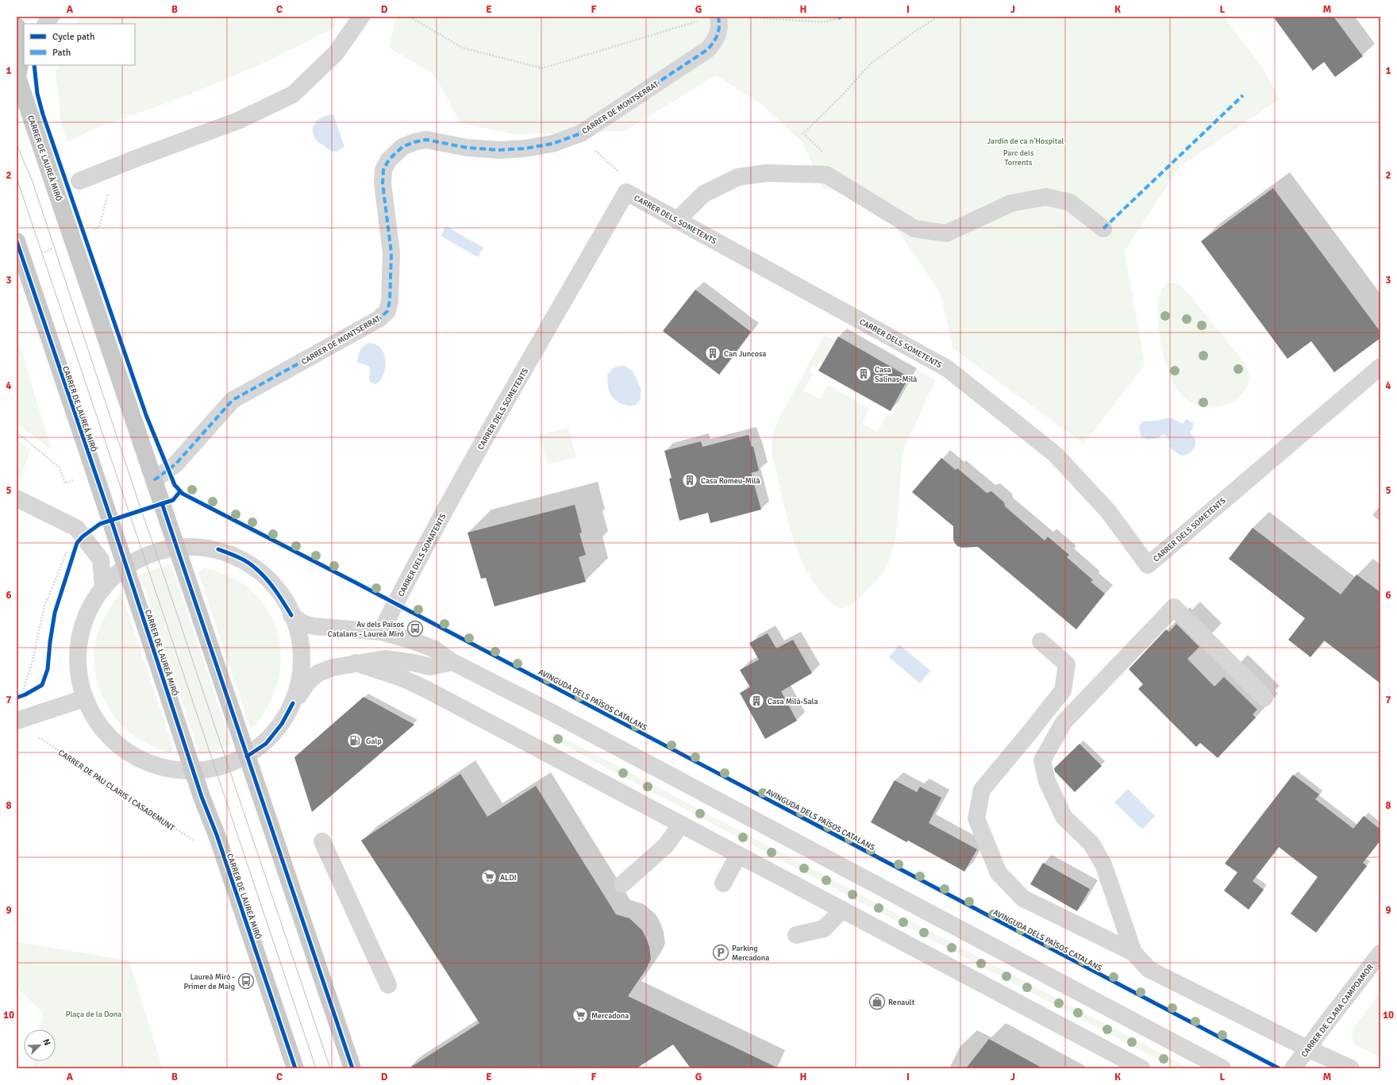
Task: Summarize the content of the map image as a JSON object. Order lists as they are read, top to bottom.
{
  "streets": {
    "main road": ["CARRER DE LAUREÀ MIRÓ"],
    "street": [
      "CARRER DE MONTSERRAT",
      "CARRER DELS SOMETENTS",
      "CARRER DELS SOMATENTS",
      "CARRER DE CLARA CAMPOAMOR"
    ],
    "path": ["CARRER DE PAU CLARIS I CASADEMUNT"],
    "cycle path": ["AVINGUDA DELS PAÏSOS CATALANS"]
  },
  "crossings": [
    ["CARRER DE MONTSERRAT", "CARRER DE LAUREÀ MIRÓ"],
    ["CARRER DELS SOMETENTS", "CARRER DELS SOMATENTS"]
  ],
  "parks": ["Jardín de ca n'Hospital", "Parc dels Torrents", "Plaça de la Dona"],
  "places": {
    "building": [
      "Can Juncosa",
      "Casa Salinas-Milà",
      "Casa Romeu-Milà",
      "Casa Milà-Sala"
    ],
    "bus stop": ["Av dels Països Catalans - Laureà Miró", "Laureà Miró - Primer de Maig"],
    "fuel station": ["Galp"],
    "supermarket": ["ALDI", "Mercadona"],
    "parking": ["Parking Mercadona"],
    "shop": ["Renault"]
  },
  "legend": ["Cycle path", "Path"],
  "north": "top right",
  "grid": {
    "columns": [
      "A",
      "B",
      "C",
      "D",
      "E",
      "F",
      "G",
      "H",
      "I",
      "J",
      "K",
      "L",
      "M"
    ],
    "rows": [
      "1",
      "2",
      "3",
      "4",
      "5",
      "6",
      "7",
      "8",
      "9",
      "10"
    ]
  }
}
